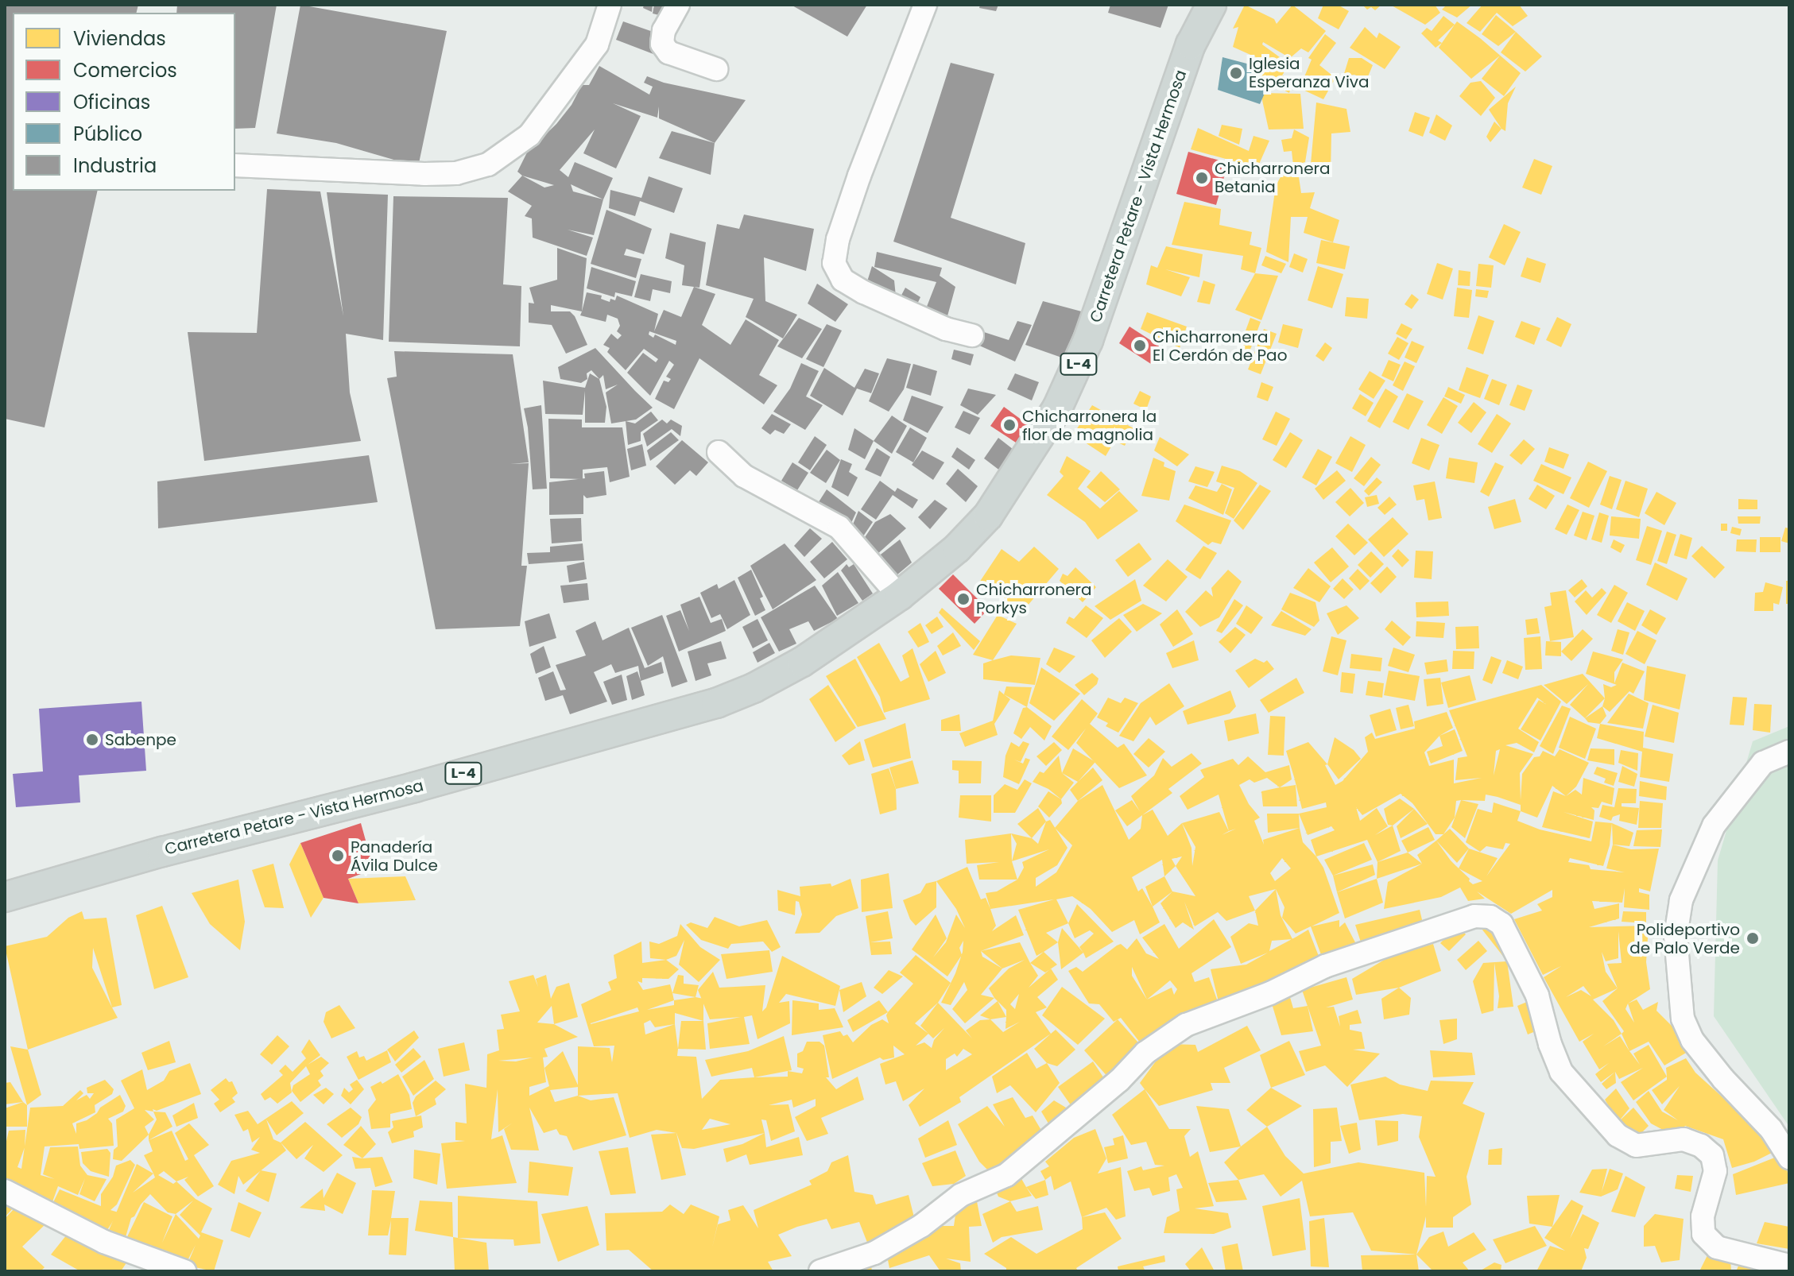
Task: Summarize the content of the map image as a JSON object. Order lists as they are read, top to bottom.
{
  "streets": {
    "main road": ["Carretera Petare - Vista Hermosa", "L-4"]
  },
  "places": [
    "Iglesia Esperanza Viva",
    "Chicharronera Betania",
    "Chicharronera El Cerdón de Pao",
    "Chicharronera la flor de magnolia",
    "Chicharronera Porkys",
    "Sabenpe",
    "Panadería Ávila Dulce",
    "Polideportivo de Palo Verde"
  ],
  "legend": [
    "Viviendas",
    "Comercios",
    "Oficinas",
    "Público",
    "Industria"
  ]
}
